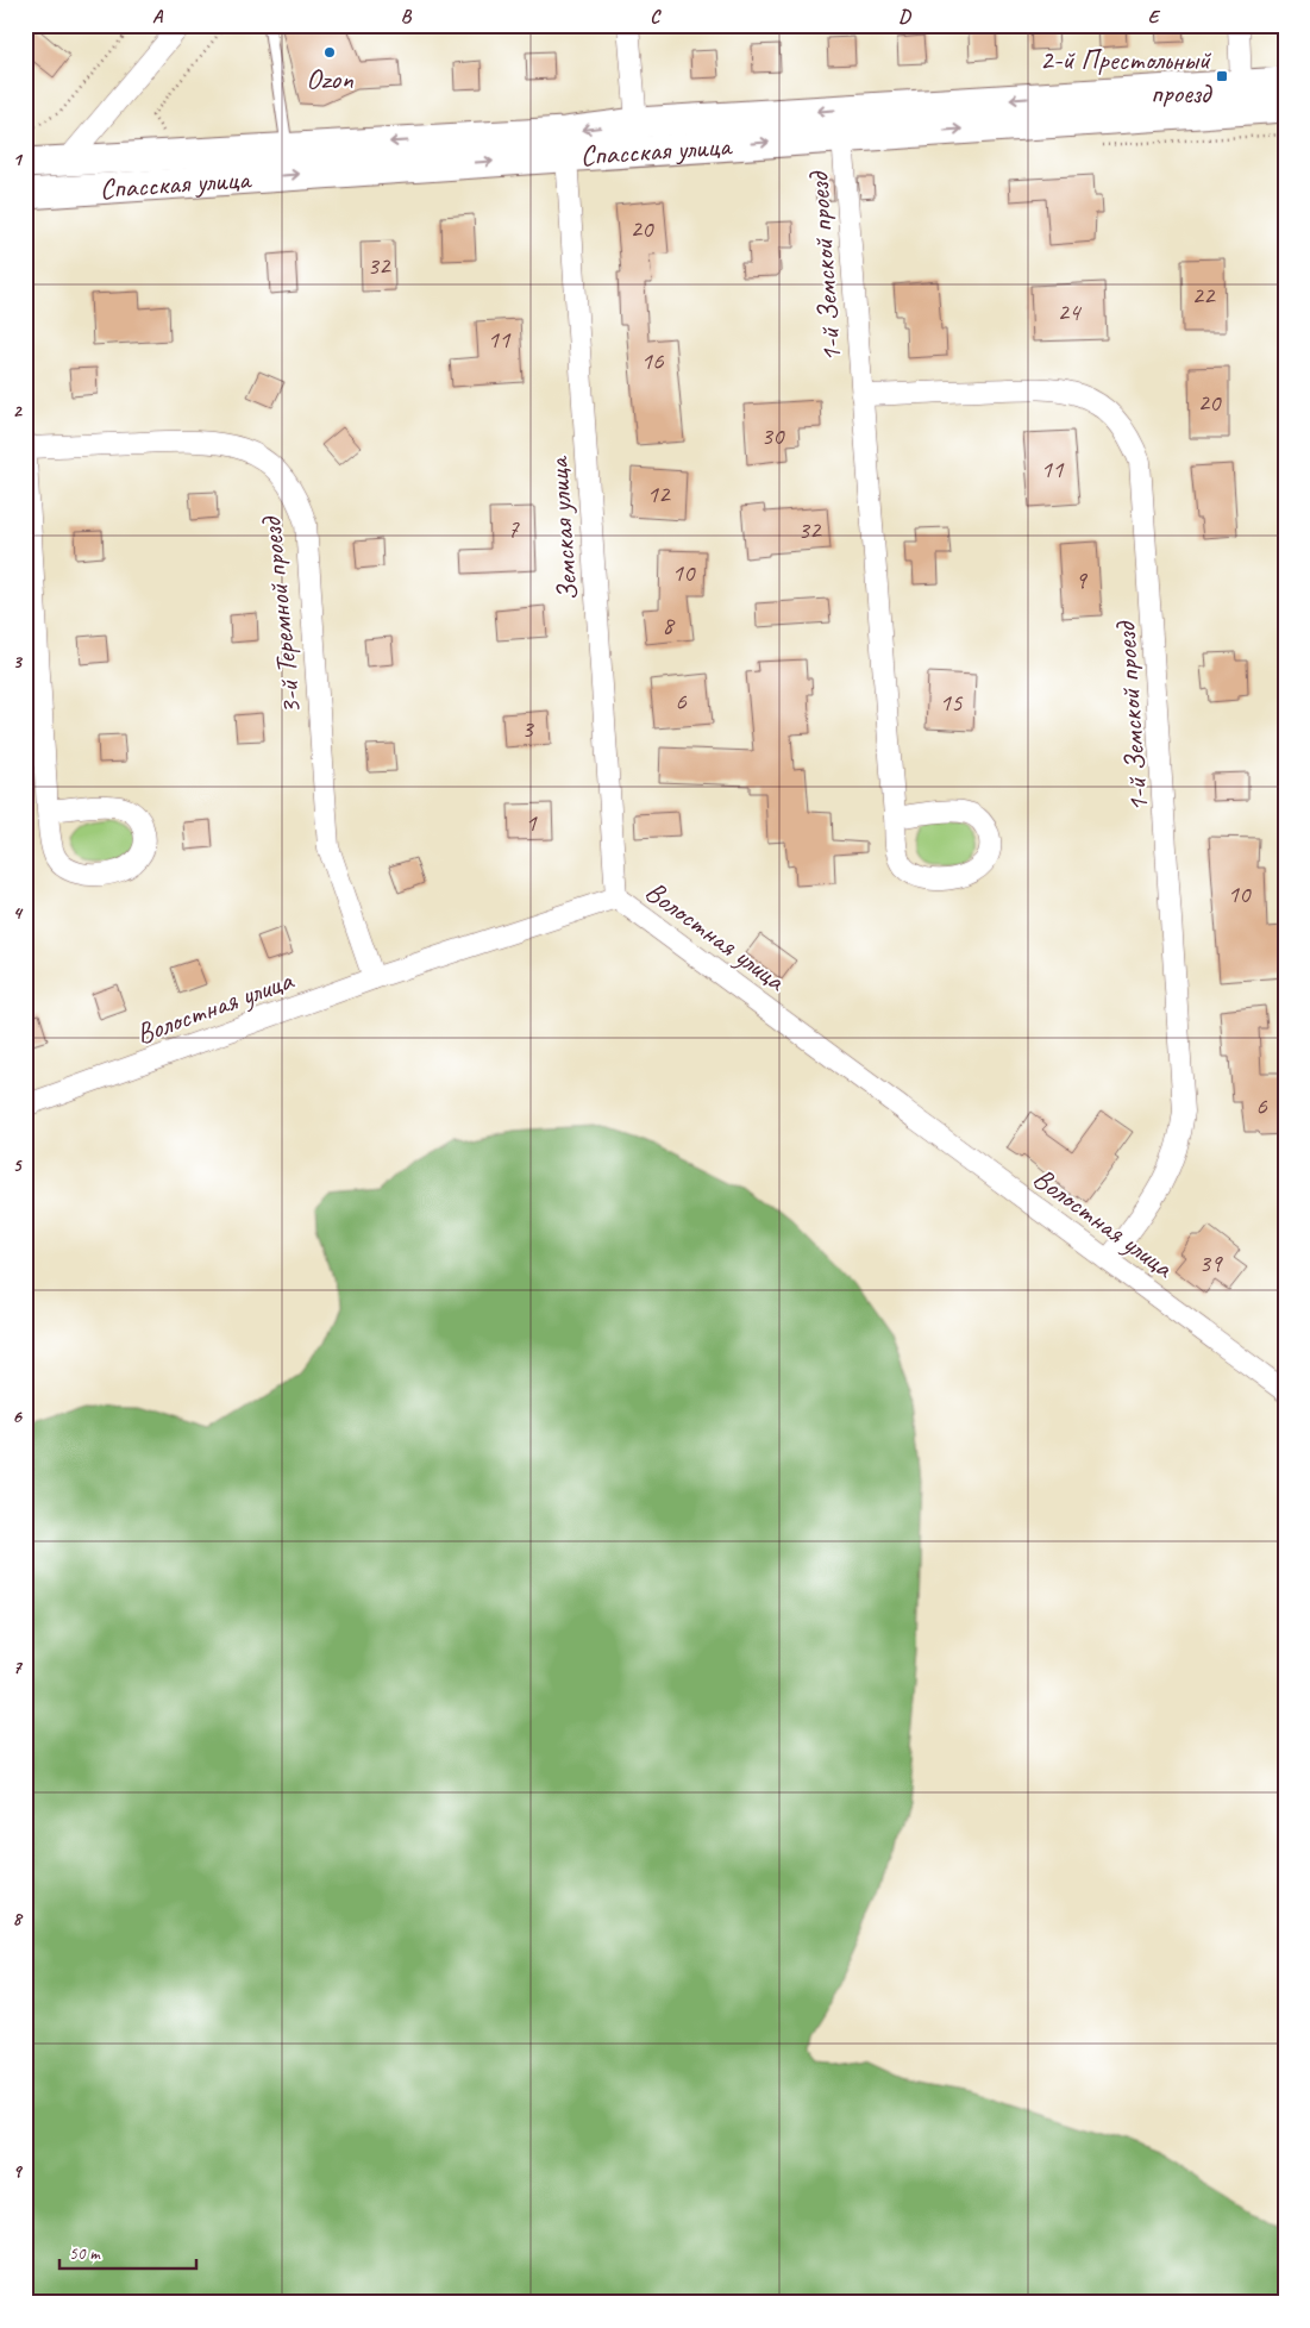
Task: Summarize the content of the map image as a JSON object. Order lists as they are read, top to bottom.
{
  "streets": {
    "street": [
      "Спасская улица",
      "1-й Земской проезд",
      "Земская улица",
      "3-й Теремной проезд",
      "Волостная улица"
    ]
  },
  "crossings": [
    ["Спасская улица", "1-й Земской проезд"],
    ["Спасская улица", "Земская улица"],
    ["1-й Земской проезд", "Волостная улица"],
    ["Земская улица", "Волостная улица"],
    ["3-й Теремной проезд", "Волостная улица"]
  ],
  "places": {
    "other": ["Ozon"],
    "transit": ["2-й Престольный проезд"]
  },
  "house_numbers": [
    "20",
    "32",
    "22",
    "24",
    "11",
    "16",
    "20",
    "30",
    "11",
    "12",
    "7",
    "32",
    "10",
    "9",
    "8",
    "6",
    "15",
    "3",
    "1",
    "10",
    "6",
    "39"
  ],
  "scale_bar": "50 m",
  "grid": {
    "columns": [
      "A",
      "B",
      "C",
      "D",
      "E"
    ],
    "rows": [
      "1",
      "2",
      "3",
      "4",
      "5",
      "6",
      "7",
      "8",
      "9"
    ]
  }
}
